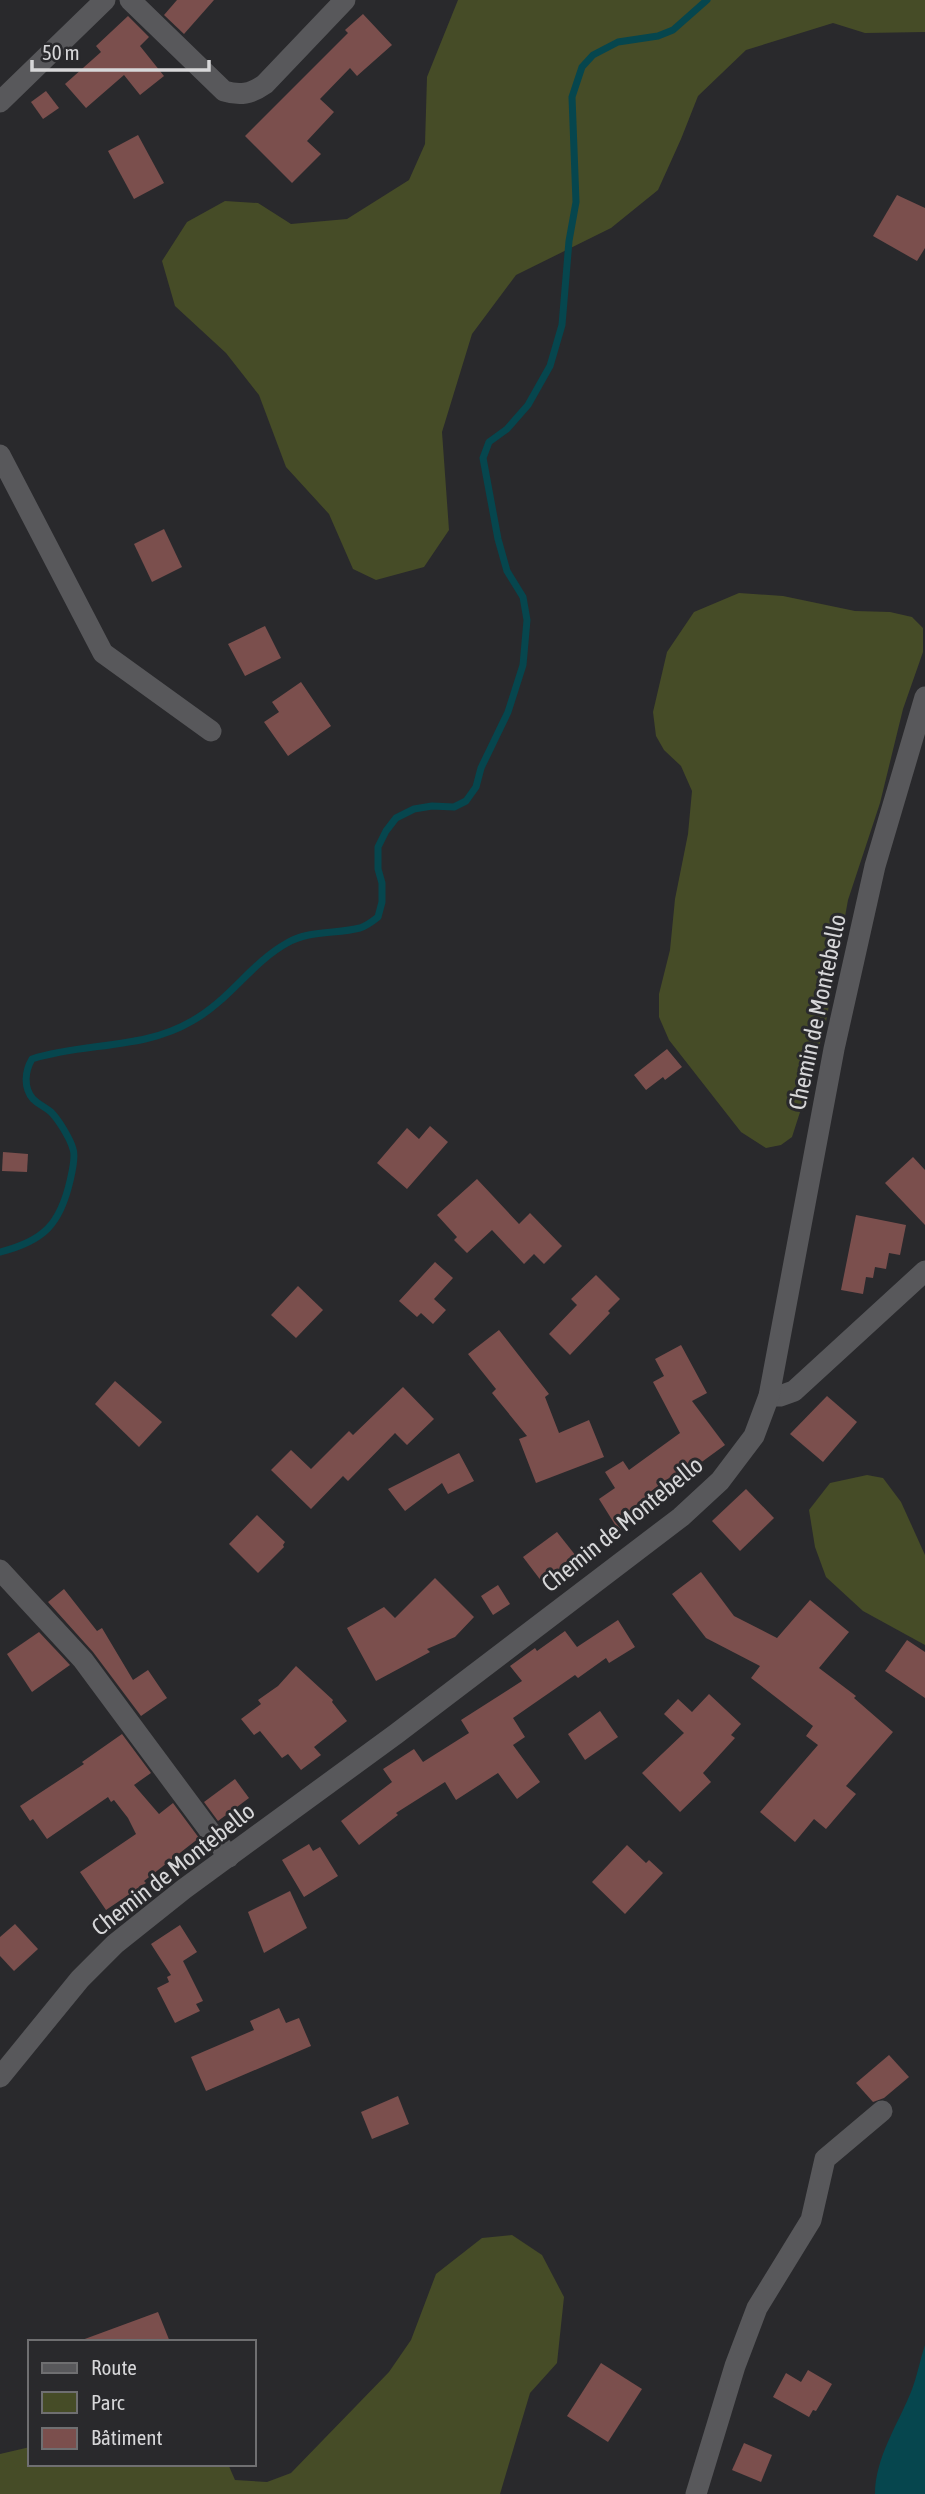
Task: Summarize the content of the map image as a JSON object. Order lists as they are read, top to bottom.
{
  "streets": {
    "street": ["Chemin de Montebello"]
  },
  "legend": ["Route", "Parc", "Bâtiment"],
  "scale_bar": "50 m"
}
